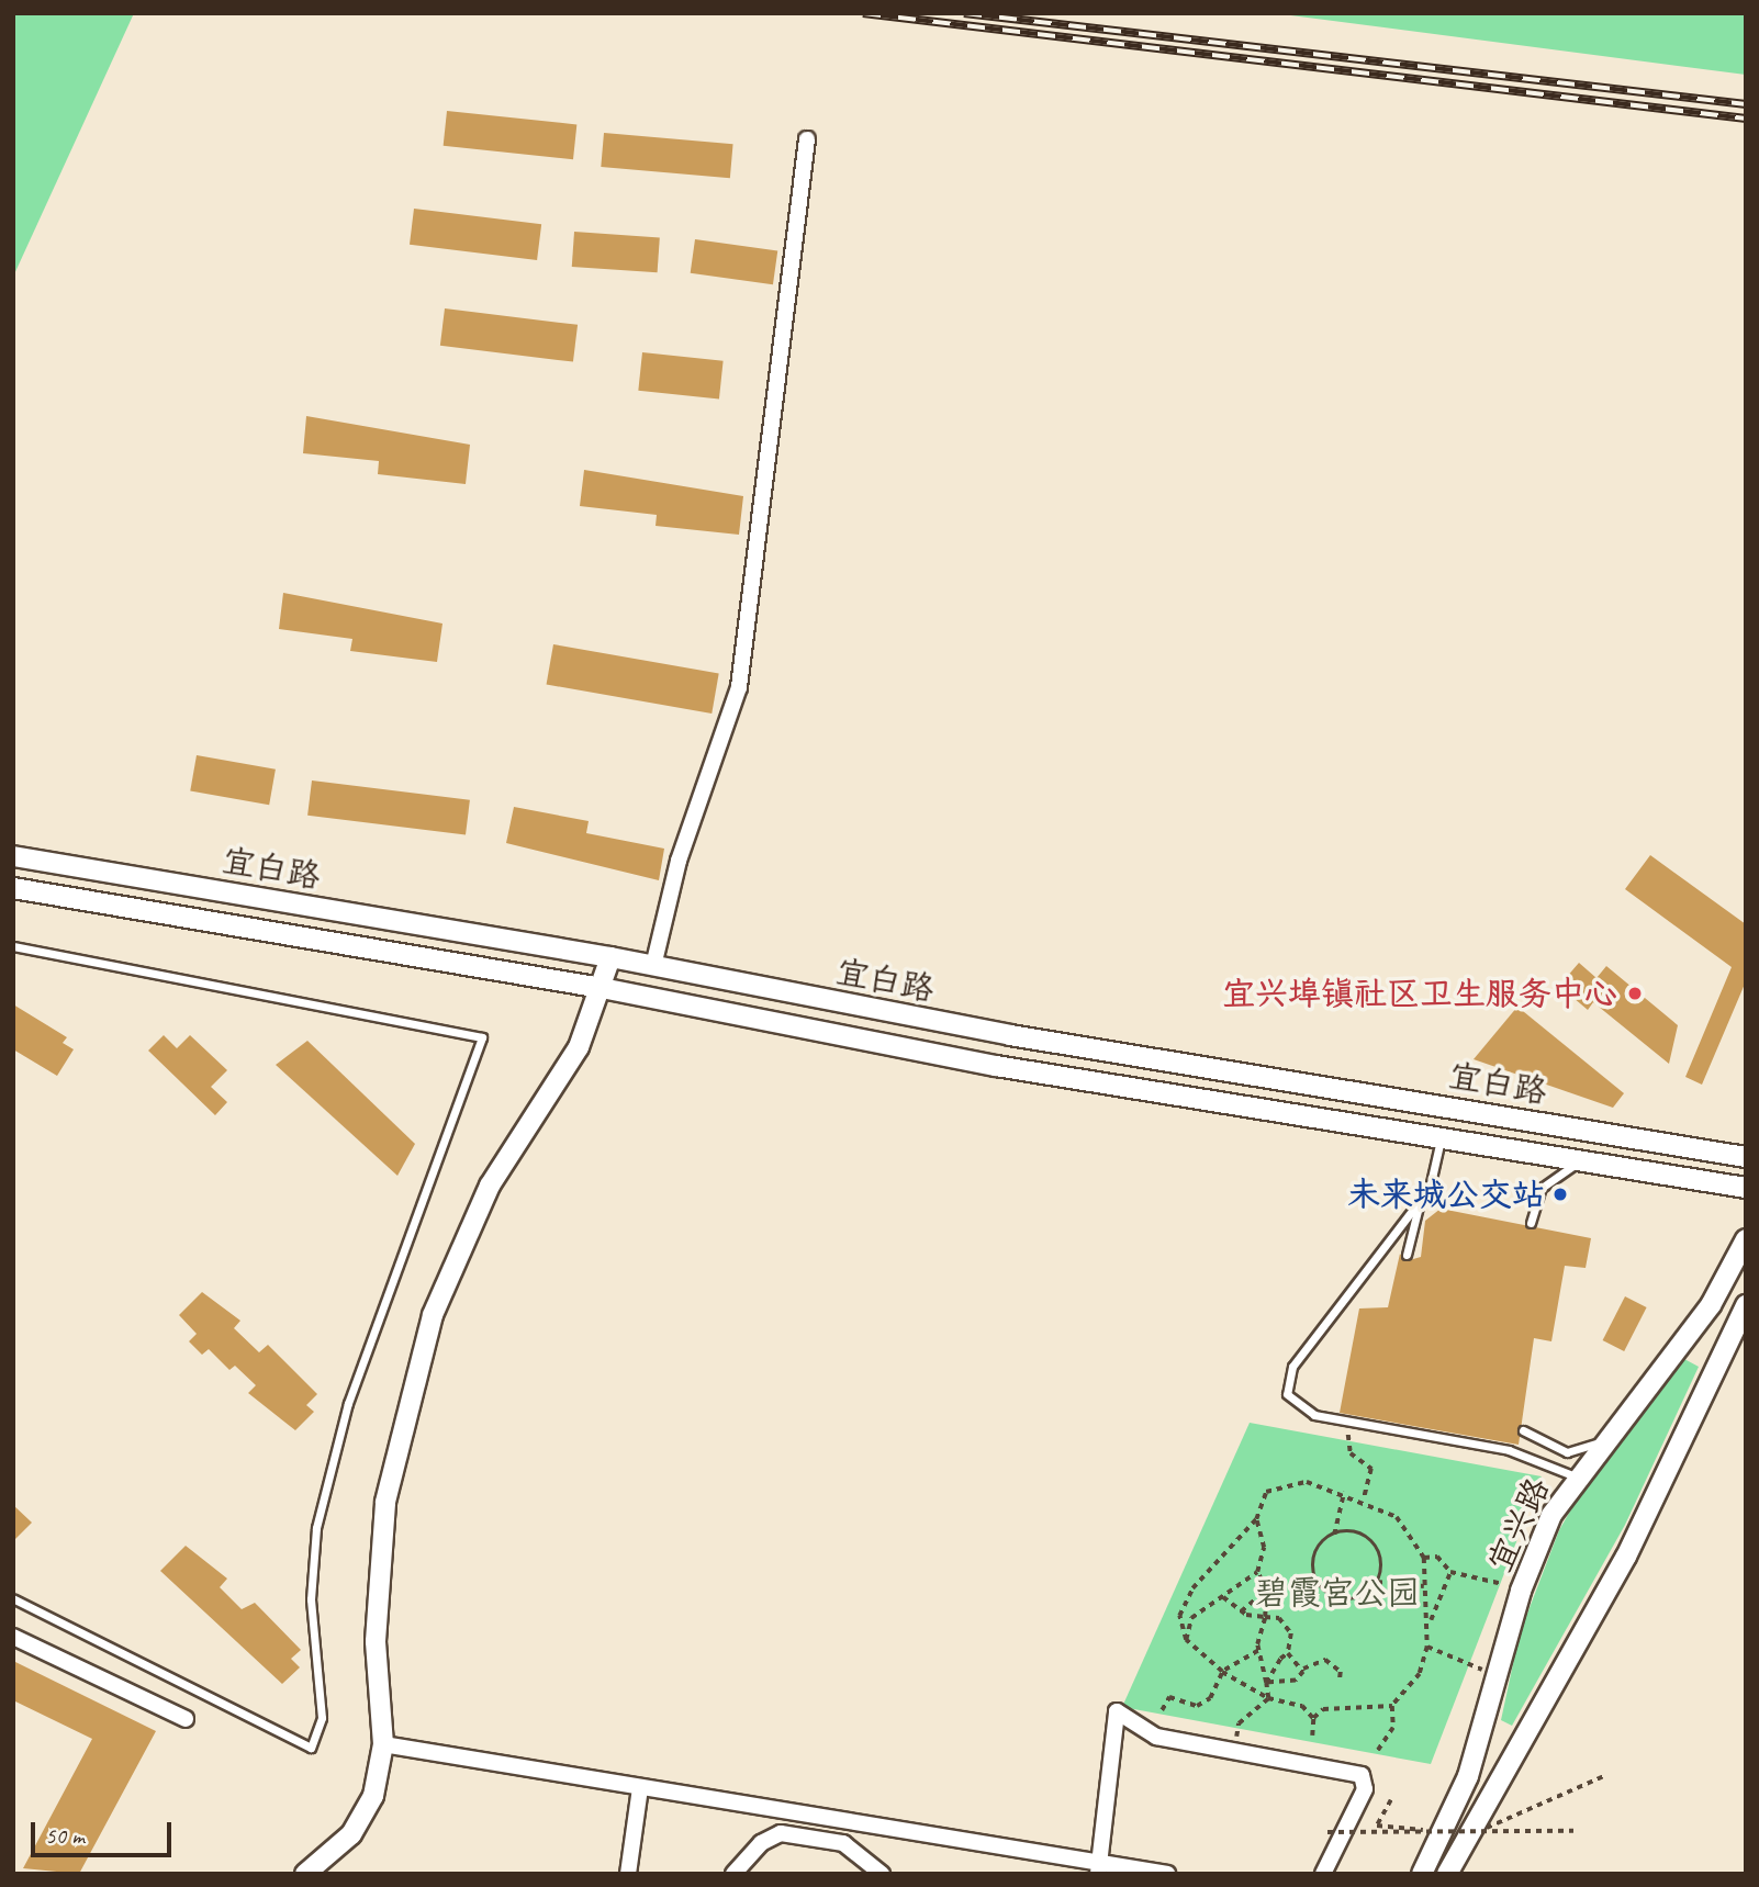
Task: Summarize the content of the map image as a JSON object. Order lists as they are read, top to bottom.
{
  "streets": {
    "street": ["宜白路", "宜兴路"]
  },
  "parks": ["碧霞宫公园"],
  "places": ["宜兴埠镇社区卫生服务中心", "未来城公交站"],
  "scale_bar": "50 m"
}
